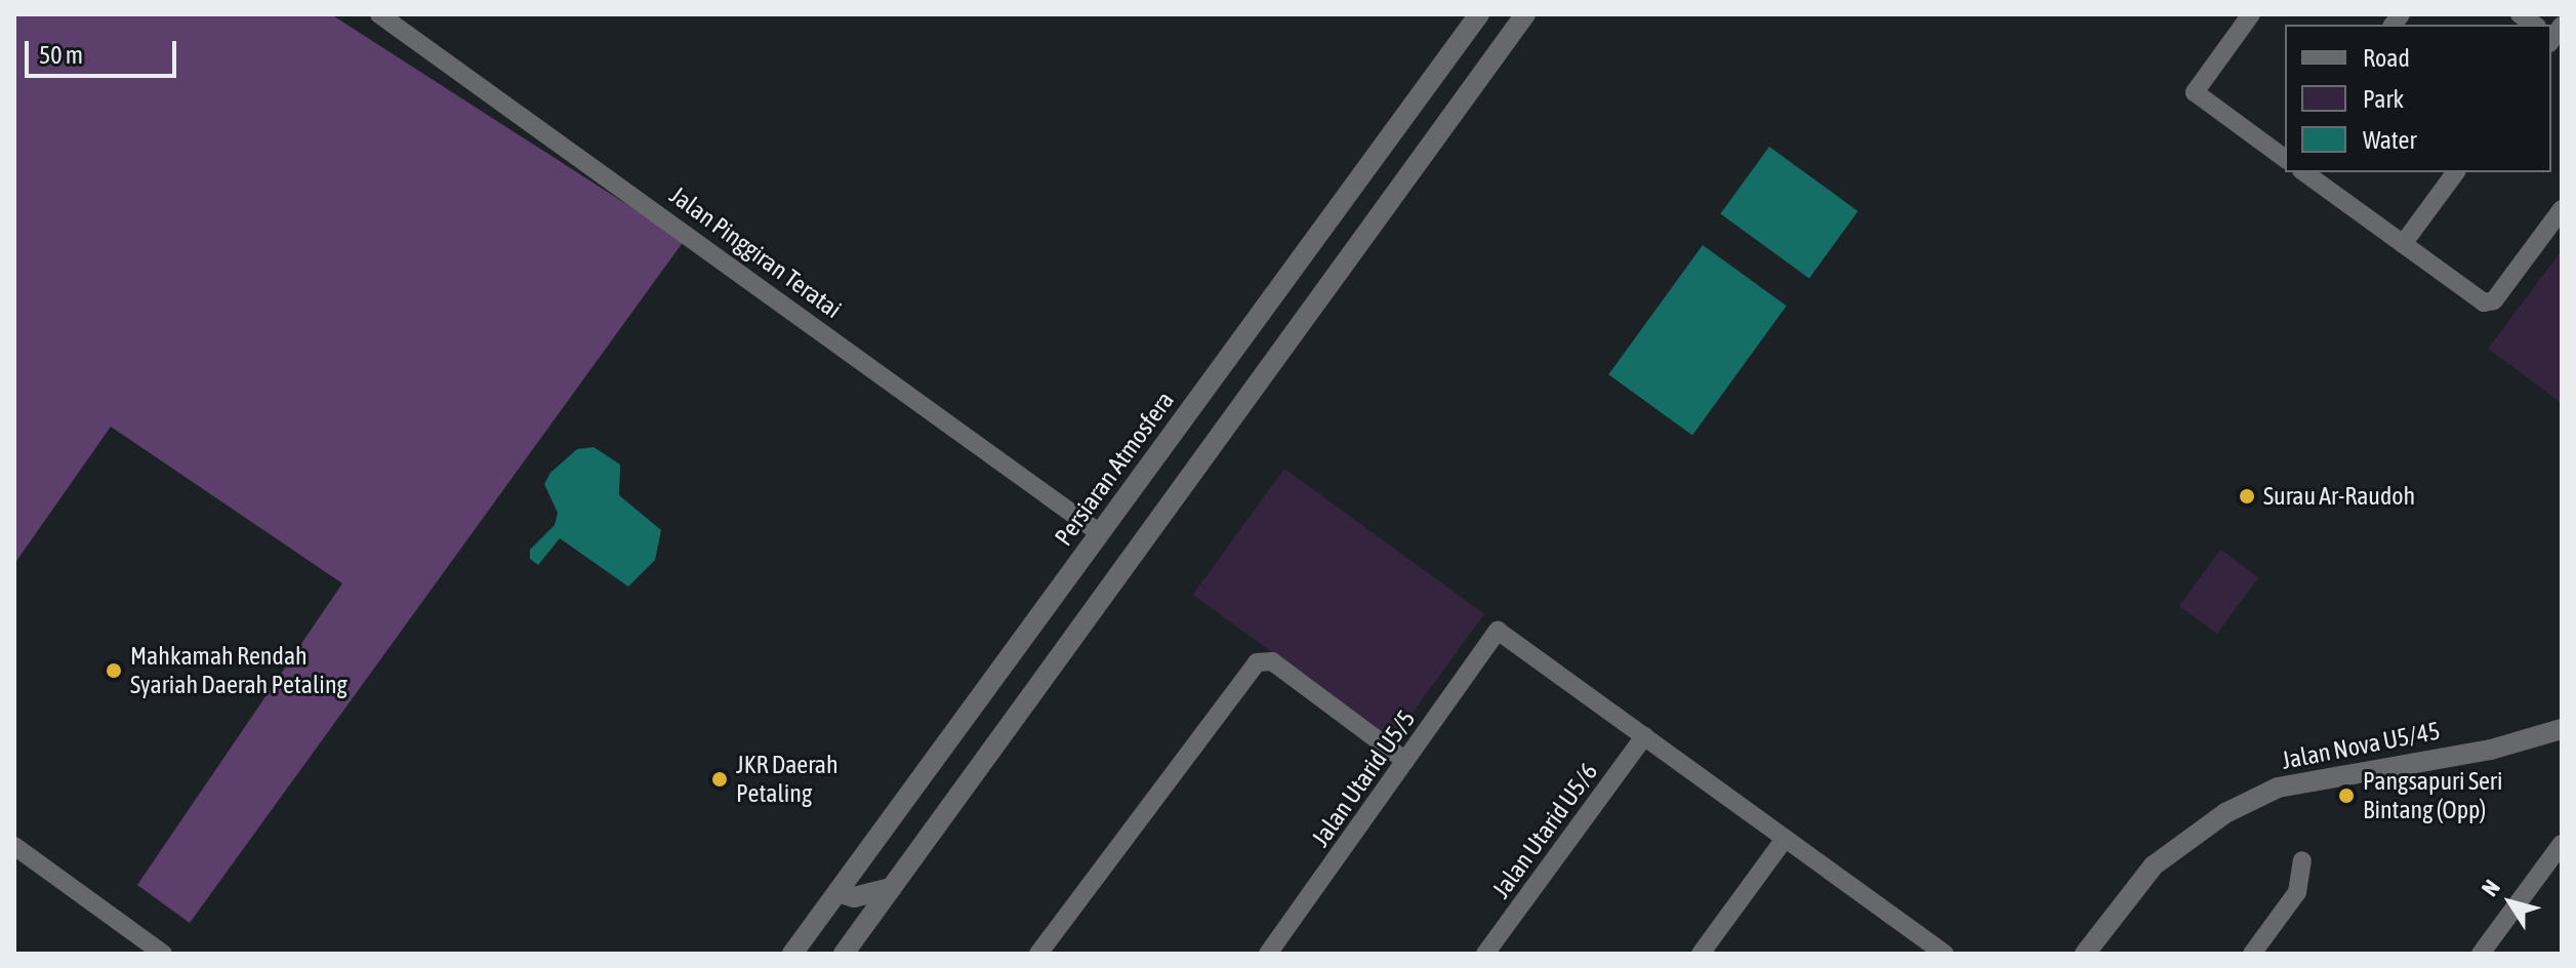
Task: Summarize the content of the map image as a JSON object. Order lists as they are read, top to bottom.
{
  "streets": {
    "street": [
      "Jalan Pinggiran Teratai",
      "Persiaran Atmosfera",
      "Jalan Nova U5/45",
      "Jalan Utarid U5/5",
      "Jalan Utarid U5/6"
    ]
  },
  "crossings": [
    ["Jalan Pinggiran Teratai", "Persiaran Atmosfera"],
    ["Jalan Utarid U5/5", "Jalan Utarid U5/6"]
  ],
  "places": [
    "Surau Ar-Raudoh",
    "Mahkamah Rendah Syariah Daerah Petaling",
    "JKR Daerah Petaling",
    "Pangsapuri Seri Bintang (Opp)"
  ],
  "legend": ["Road", "Park", "Water"],
  "scale_bar": "50 m",
  "north": "top left"
}
